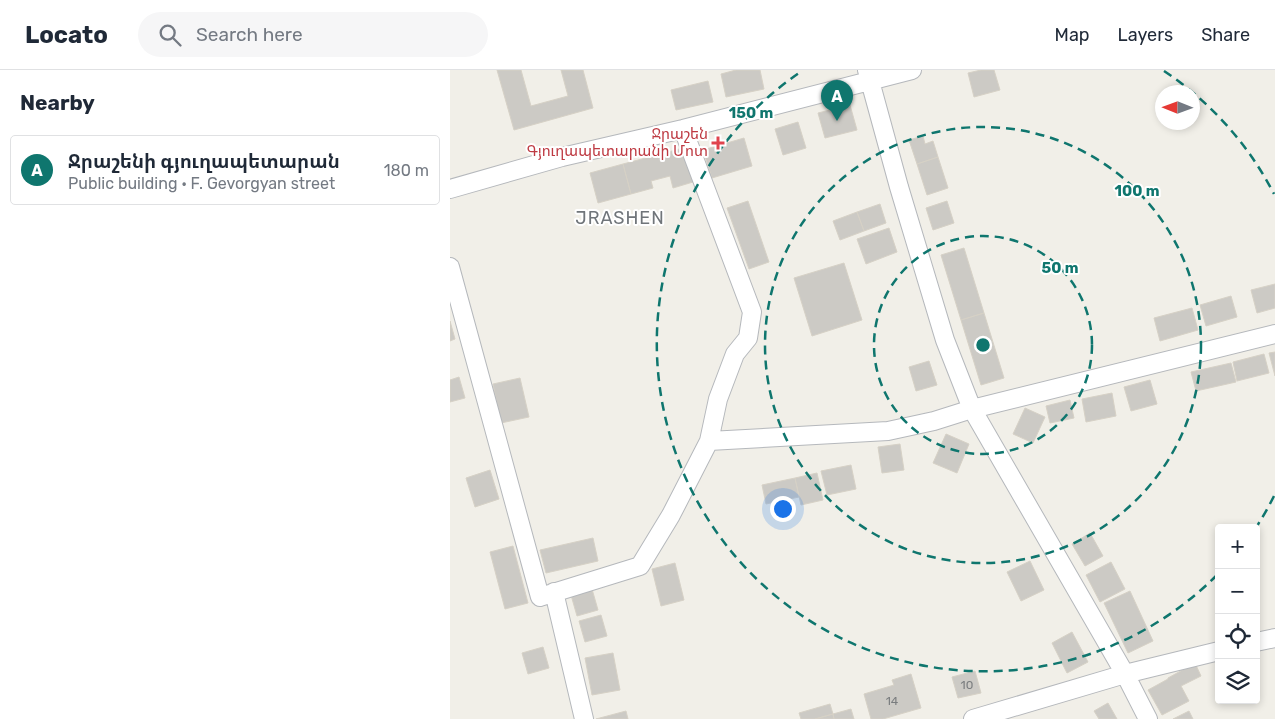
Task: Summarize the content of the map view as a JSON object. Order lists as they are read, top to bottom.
{
  "districts": ["JRASHEN"],
  "places": {
    "health": ["Ջրաշեն Գյուղապետարանի Մոտ"]
  },
  "house_numbers": ["10", "14"],
  "north": "left",
  "page": {
    "header": "Locato",
    "search": "Search here",
    "nav": ["Map", "Layers", "Share"],
    "heading": "Nearby",
    "pins": "A",
    "list": [
      {
        "mark": "A",
        "name": "Ջրաշենի գյուղապետարան",
        "note": "Public building · F. Gevorgyan street",
        "value": "180 m"
      }
    ],
    "map_buttons": ["+", "−"]
  },
  "rings": ["150 m", "100 m", "50 m"]
}
